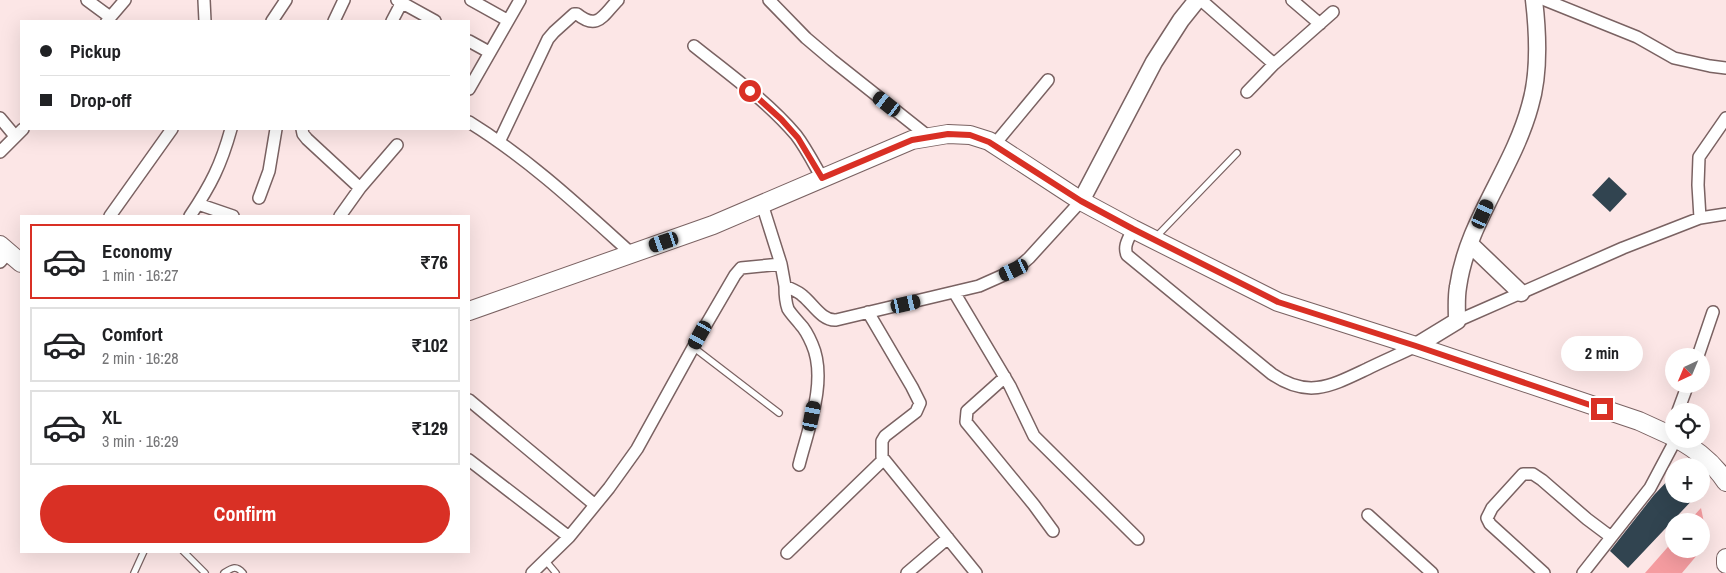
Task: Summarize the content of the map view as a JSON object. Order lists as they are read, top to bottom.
{
  "north": "bottom left",
  "page": {
    "banner": ["Pickup", "Drop-off"],
    "list": [
      {
        "name": "Economy",
        "note": "1 min · 16:27",
        "value": "₹76"
      },
      {
        "name": "Comfort",
        "note": "2 min · 16:28",
        "value": "₹102"
      },
      {
        "name": "XL",
        "note": "3 min · 16:29",
        "value": "₹129"
      }
    ],
    "bubble": "2 min",
    "map_buttons": ["+", "−"],
    "buttons": "Confirm"
  }
}
